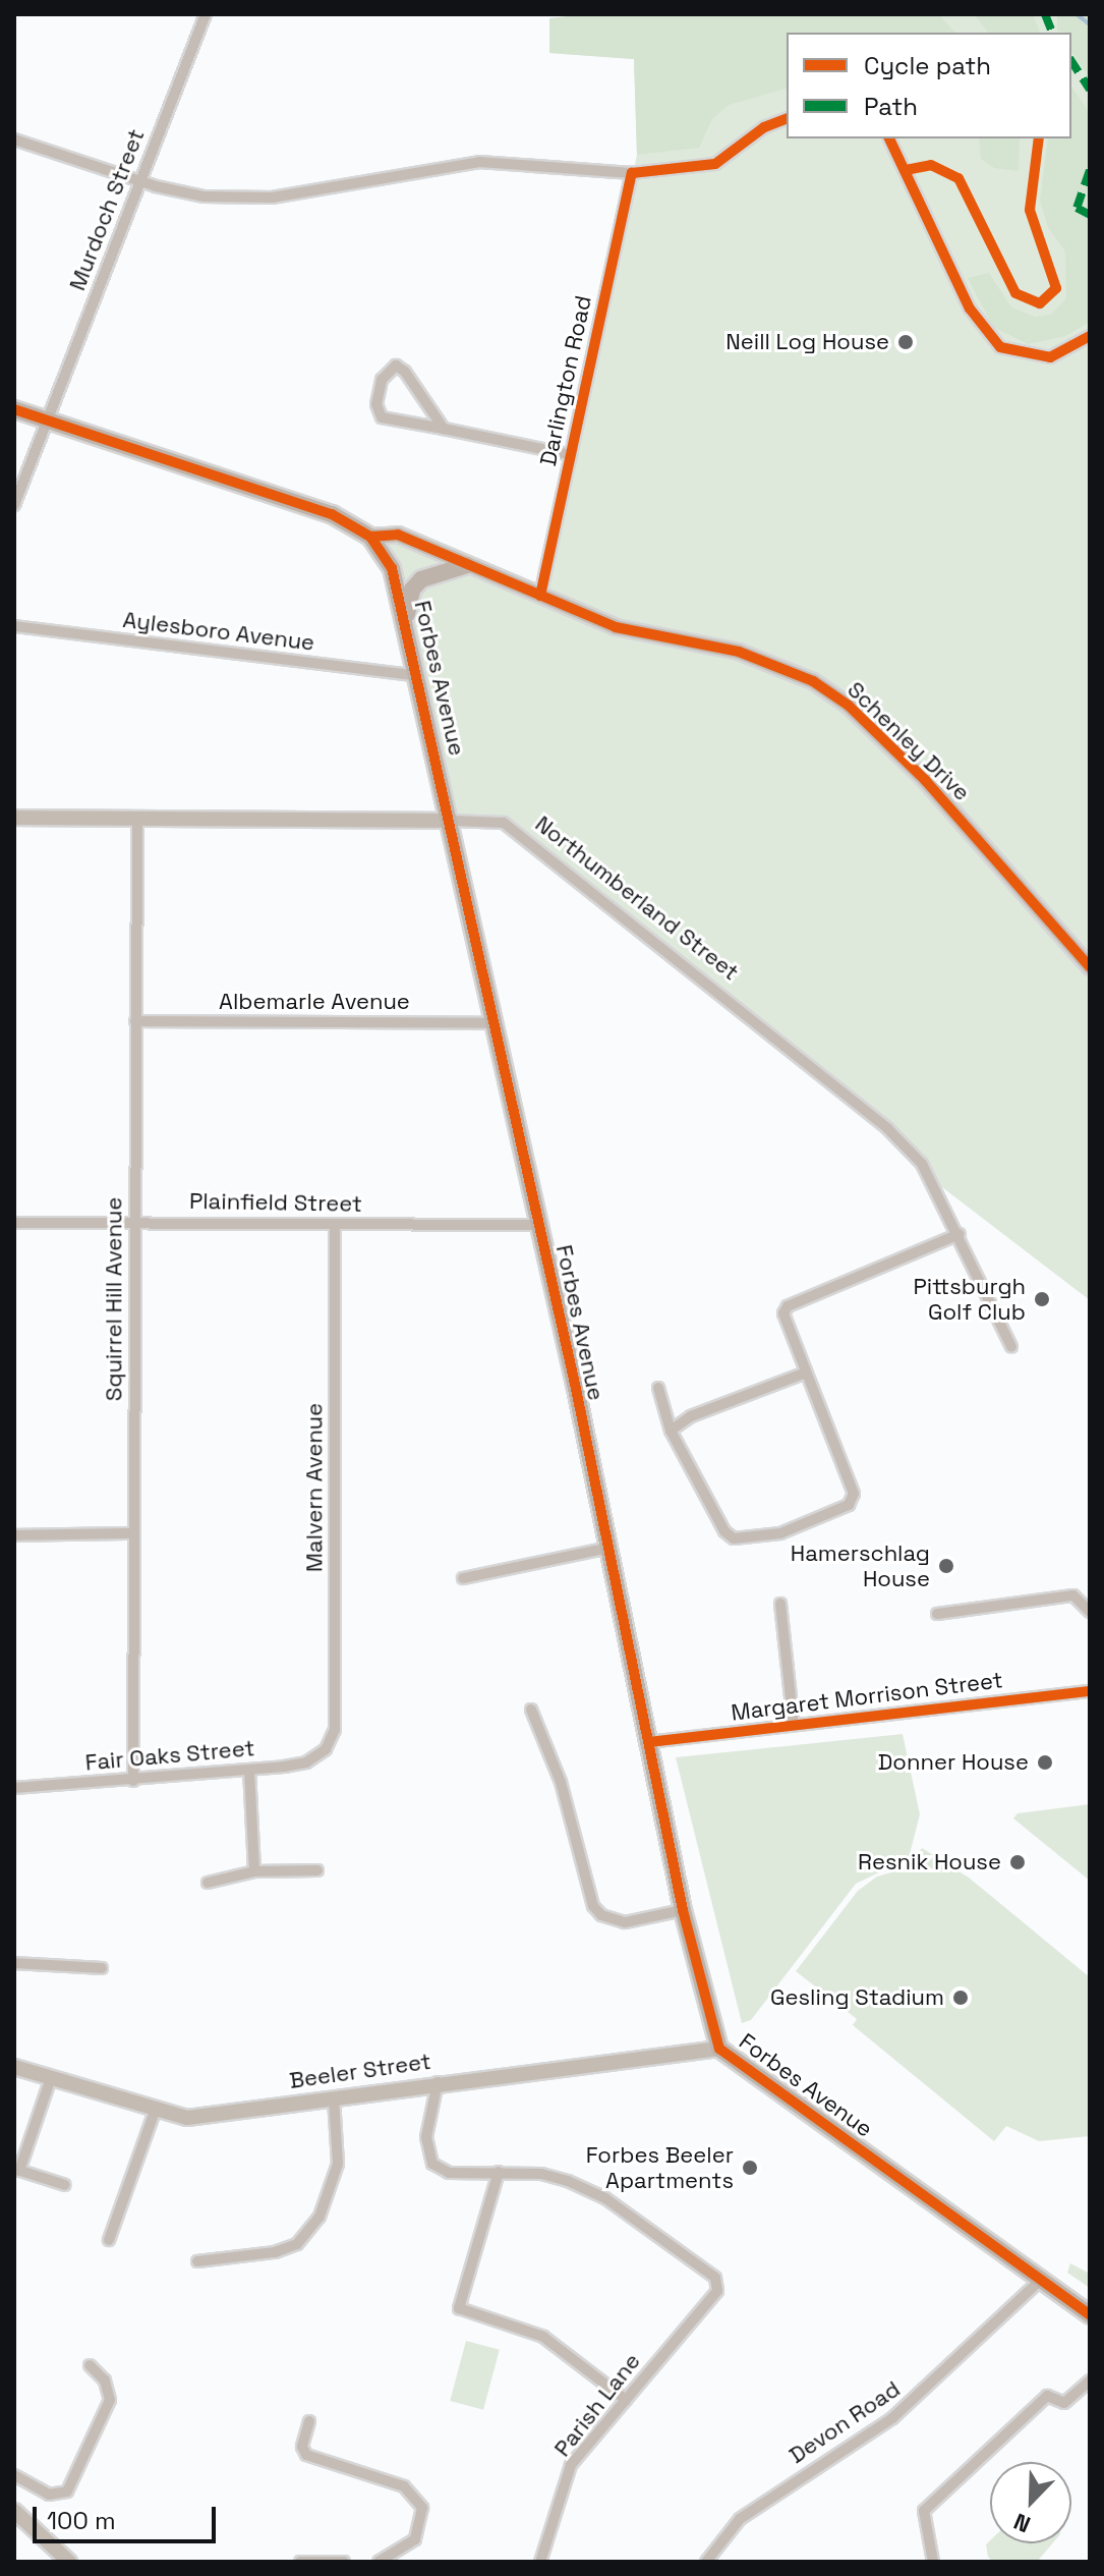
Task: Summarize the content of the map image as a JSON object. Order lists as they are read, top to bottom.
{
  "streets": {
    "main road": ["Forbes Avenue"],
    "street": [
      "Murdoch Street",
      "Darlington Road",
      "Aylesboro Avenue",
      "Schenley Drive",
      "Northumberland Street",
      "Albemarle Avenue",
      "Plainfield Street",
      "Squirrel Hill Avenue",
      "Malvern Avenue",
      "Margaret Morrison Street",
      "Fair Oaks Street",
      "Beeler Street",
      "Parish Lane",
      "Devon Road"
    ]
  },
  "crossings": [
    ["Murdoch Street", "Forbes Avenue"],
    ["Darlington Road", "Schenley Drive"],
    ["Aylesboro Avenue", "Forbes Avenue"],
    ["Forbes Avenue", "Schenley Drive"],
    ["Forbes Avenue", "Northumberland Street"],
    ["Forbes Avenue", "Albemarle Avenue"],
    ["Forbes Avenue", "Plainfield Street"],
    ["Forbes Avenue", "Margaret Morrison Street"],
    ["Forbes Avenue", "Beeler Street"],
    ["Forbes Avenue", "Devon Road"],
    ["Northumberland Street", "Squirrel Hill Avenue"],
    ["Albemarle Avenue", "Squirrel Hill Avenue"],
    ["Plainfield Street", "Squirrel Hill Avenue"],
    ["Plainfield Street", "Malvern Avenue"],
    ["Squirrel Hill Avenue", "Fair Oaks Street"],
    ["Malvern Avenue", "Fair Oaks Street"]
  ],
  "places": [
    "Neill Log House",
    "Pittsburgh Golf Club",
    "Hamerschlag House",
    "Donner House",
    "Resnik House",
    "Gesling Stadium",
    "Forbes Beeler Apartments"
  ],
  "legend": ["Cycle path", "Path"],
  "scale_bar": "100 m",
  "north": "bottom left"
}
